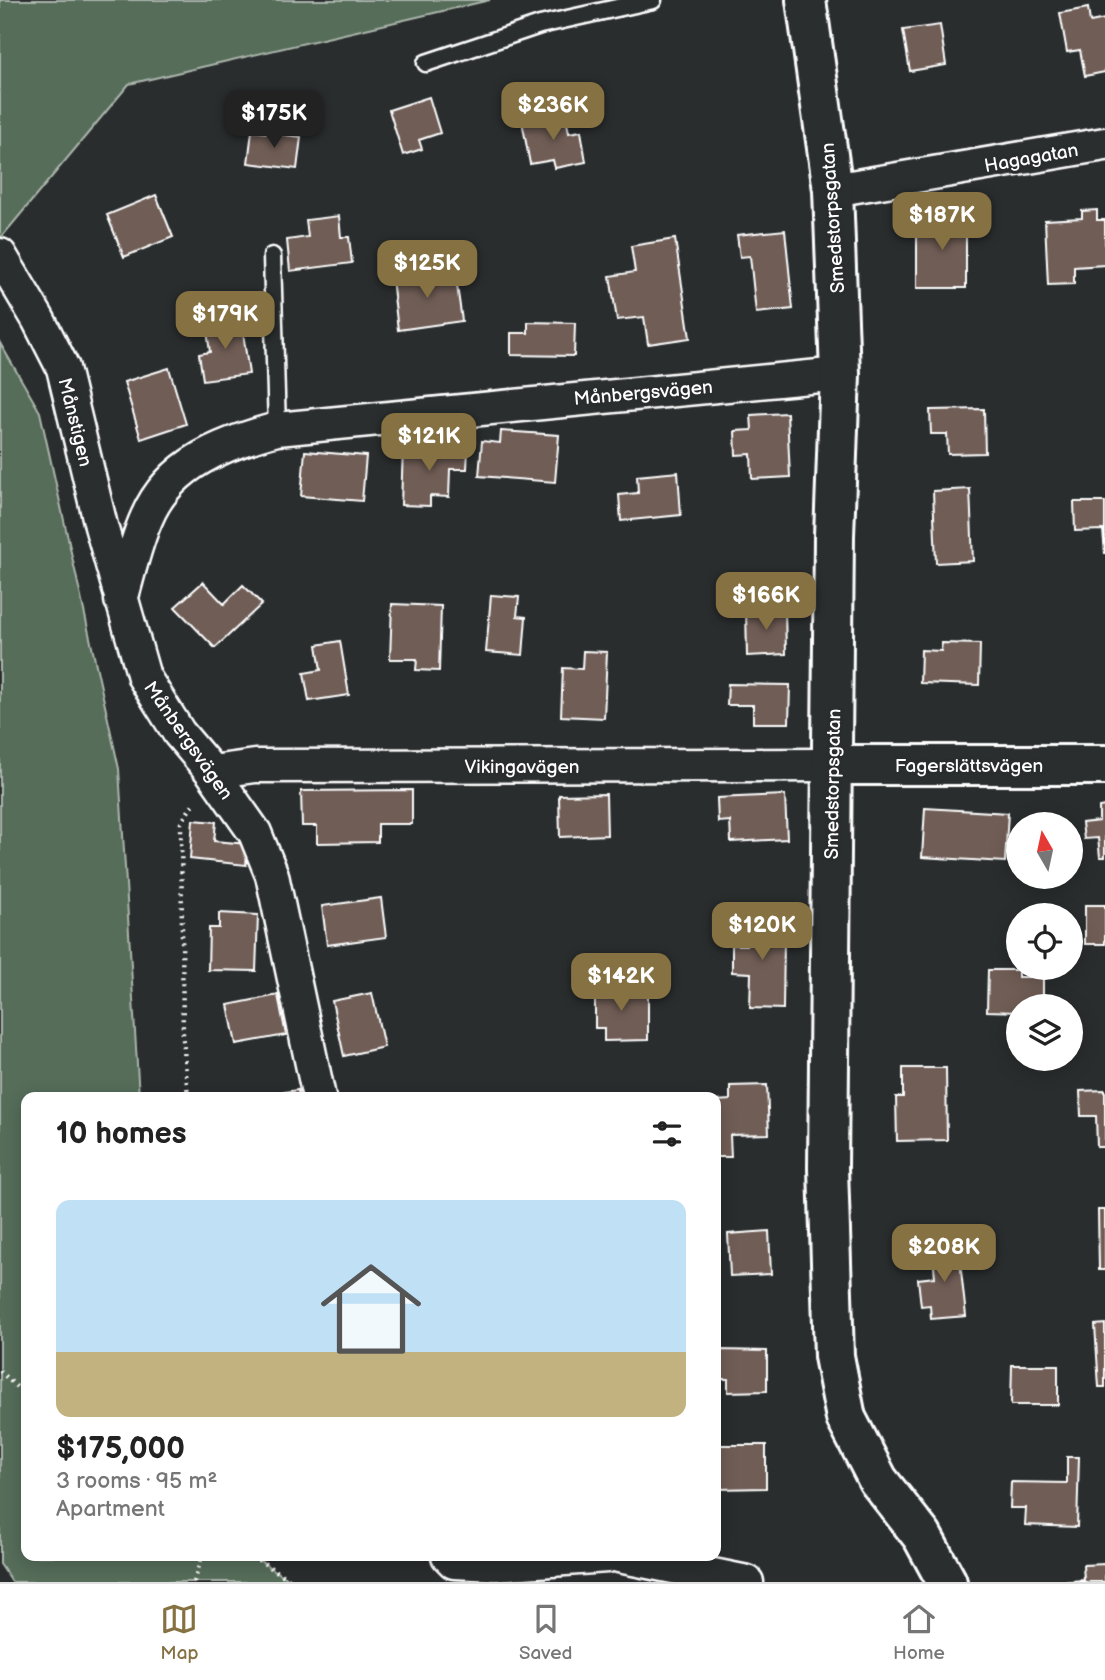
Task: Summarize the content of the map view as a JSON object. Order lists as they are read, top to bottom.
{
  "streets": {
    "street": [
      "Hagagatan",
      "Smedstorpsgatan",
      "Månbergsvägen",
      "Månstigen",
      "Fagerslättsvägen",
      "Vikingavägen"
    ]
  },
  "crossings": [
    ["Hagagatan", "Smedstorpsgatan"],
    ["Smedstorpsgatan", "Månbergsvägen"],
    ["Smedstorpsgatan", "Fagerslättsvägen"],
    ["Smedstorpsgatan", "Vikingavägen"],
    ["Månbergsvägen", "Månstigen"],
    ["Månbergsvägen", "Vikingavägen"],
    ["Fagerslättsvägen", "Vikingavägen"]
  ],
  "north": "top",
  "page": {
    "price": [
      "$236K",
      "$175K",
      "$187K",
      "$125K",
      "$179K",
      "$121K",
      "$166K",
      "$120K",
      "$142K",
      "$208K"
    ],
    "heading": "10 homes",
    "list": [
      {
        "name": "$175,000",
        "note": "3 rooms · 95 m² · Apartment"
      }
    ],
    "tabs": ["Map", "Saved", "Home"]
  }
}
